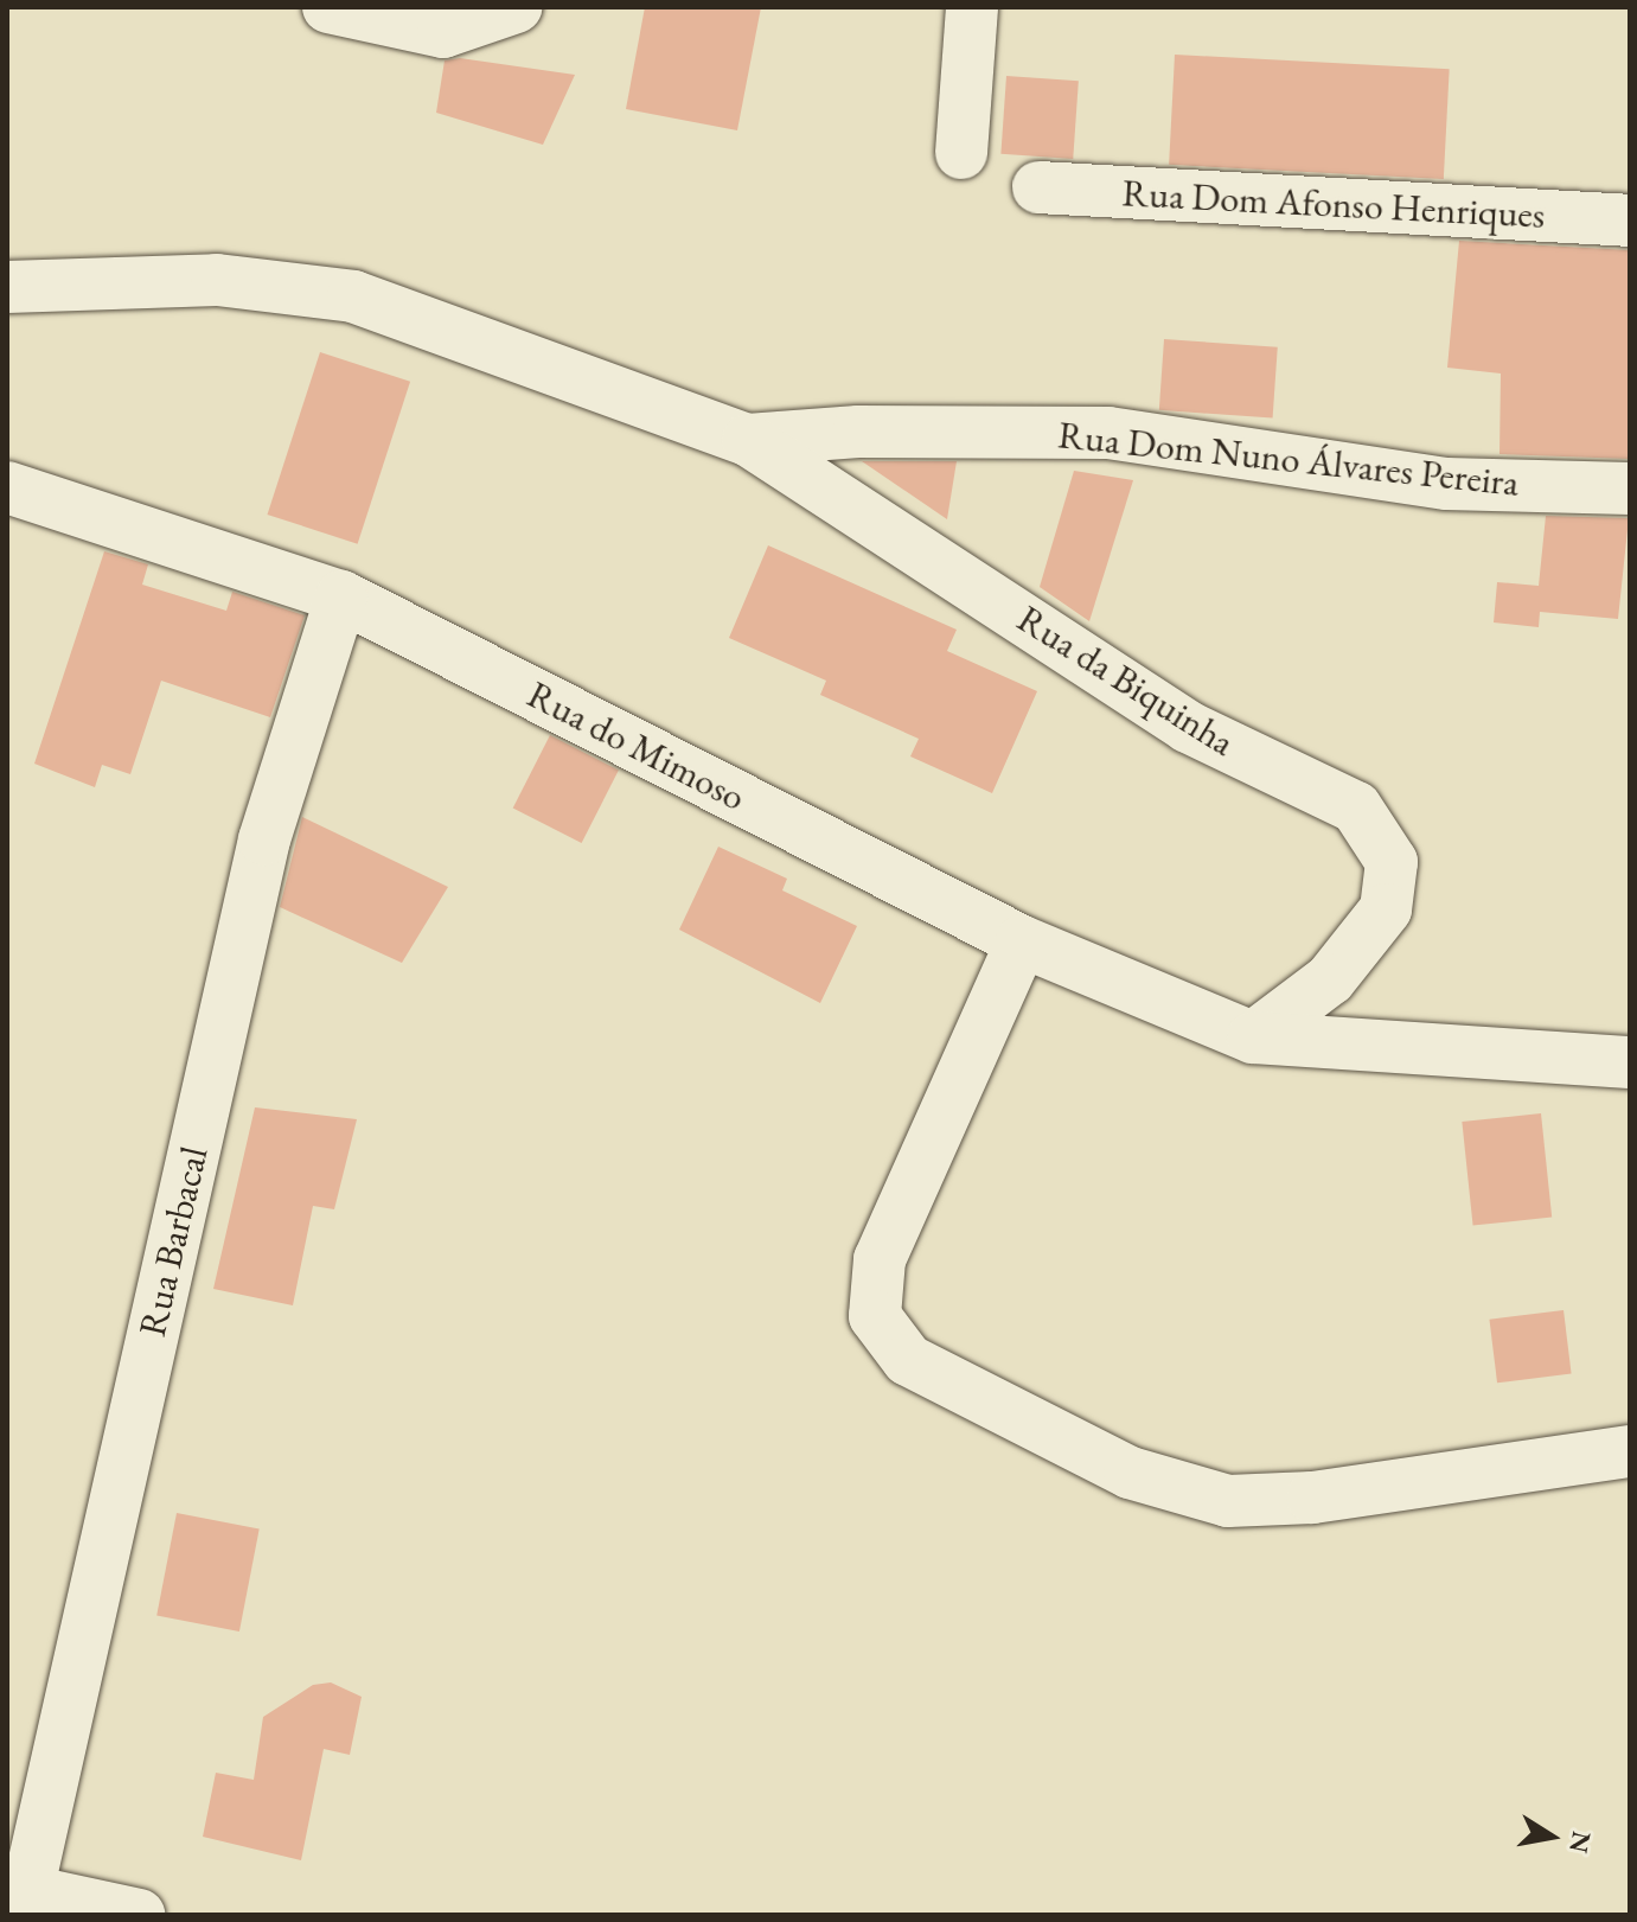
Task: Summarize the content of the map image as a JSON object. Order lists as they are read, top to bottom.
{
  "streets": {
    "street": [
      "Rua Dom Afonso Henriques",
      "Rua Dom Nuno Álvares Pereira",
      "Rua da Biquinha",
      "Rua do Mimoso",
      "Rua Barbacal"
    ]
  },
  "crossings": [
    ["Rua Dom Nuno Álvares Pereira", "Rua da Biquinha"],
    ["Rua da Biquinha", "Rua do Mimoso"],
    ["Rua do Mimoso", "Rua Barbacal"]
  ],
  "north": "right"
}
